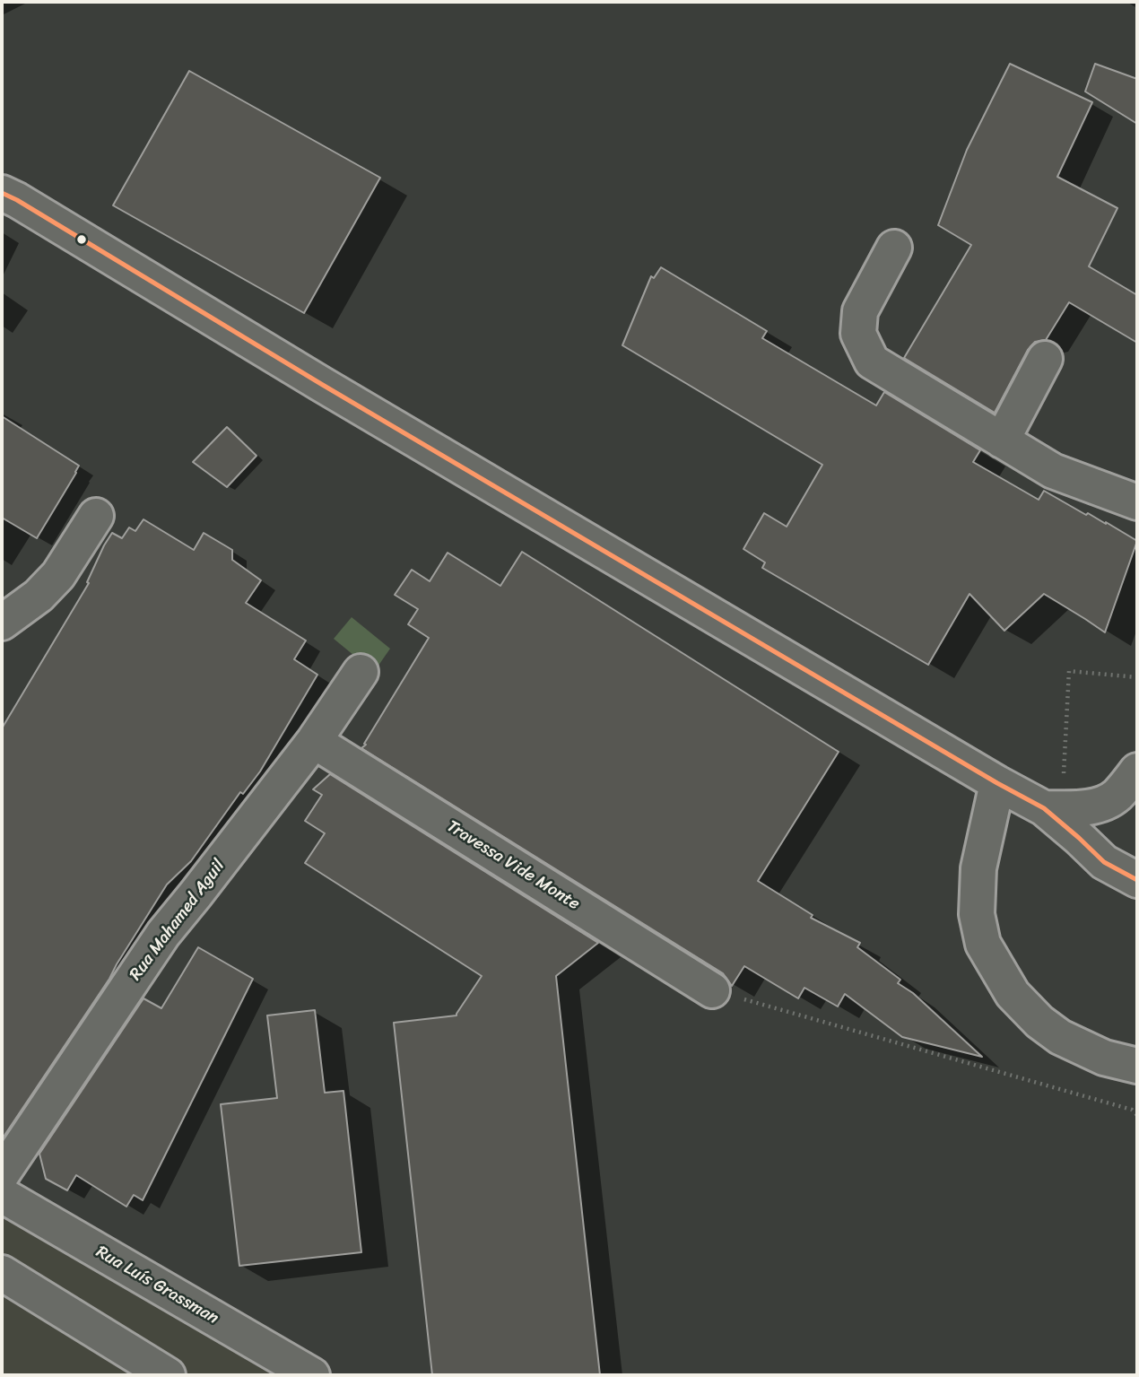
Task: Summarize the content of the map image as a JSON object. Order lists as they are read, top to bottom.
{
  "streets": {
    "street": ["Travessa Vide Monte", "Rua Mahamed Aguil", "Rua Luís Grassman"]
  },
  "crossings": [
    ["Travessa Vide Monte", "Rua Mahamed Aguil"]
  ]
}
